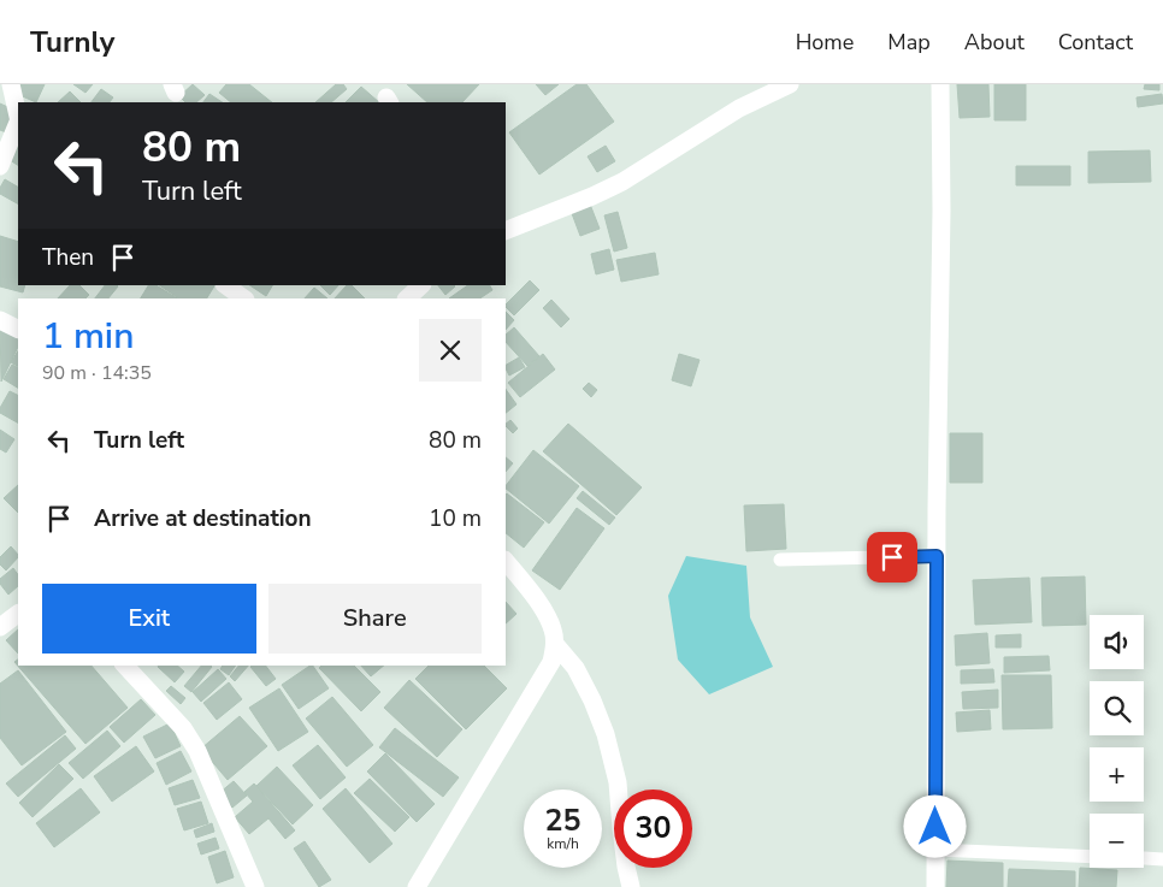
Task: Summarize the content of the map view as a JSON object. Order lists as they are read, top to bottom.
{
  "page": {
    "header": "Turnly",
    "nav": [
      "Home",
      "Map",
      "About",
      "Contact"
    ],
    "turn": ["80 m", "Turn left"],
    "then": "Then",
    "heading": ["1 min", "90 m · 14:35"],
    "list": [
      {
        "name": "Turn left",
        "value": "80 m"
      },
      {
        "name": "Arrive at destination",
        "value": "10 m"
      }
    ],
    "buttons": ["Exit", "Share"],
    "map_buttons": ["+", "−"],
    "speed": "25 km/h",
    "limit": "30"
  }
}
